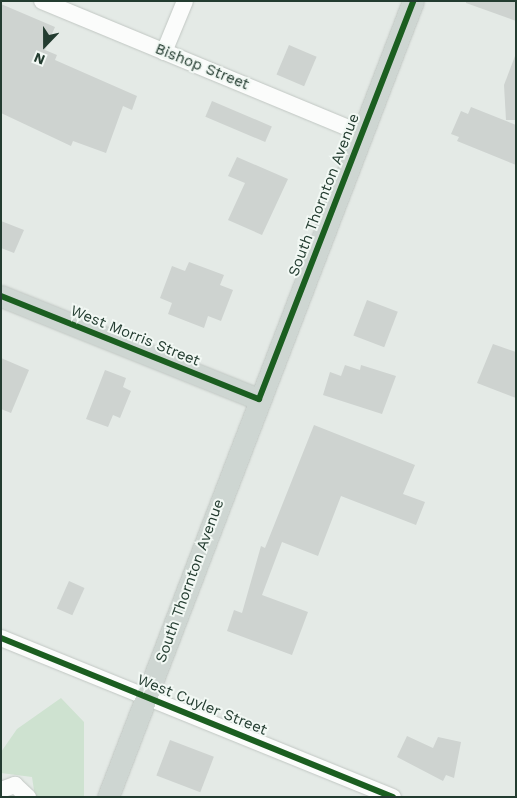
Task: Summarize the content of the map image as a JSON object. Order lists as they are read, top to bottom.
{
  "streets": {
    "main road": ["South Thornton Avenue", "West Morris Street"],
    "street": ["Bishop Street", "West Cuyler Street"]
  },
  "crossings": [
    ["Bishop Street", "South Thornton Avenue"],
    ["South Thornton Avenue", "West Morris Street"],
    ["South Thornton Avenue", "West Cuyler Street"]
  ],
  "north": "bottom"
}
